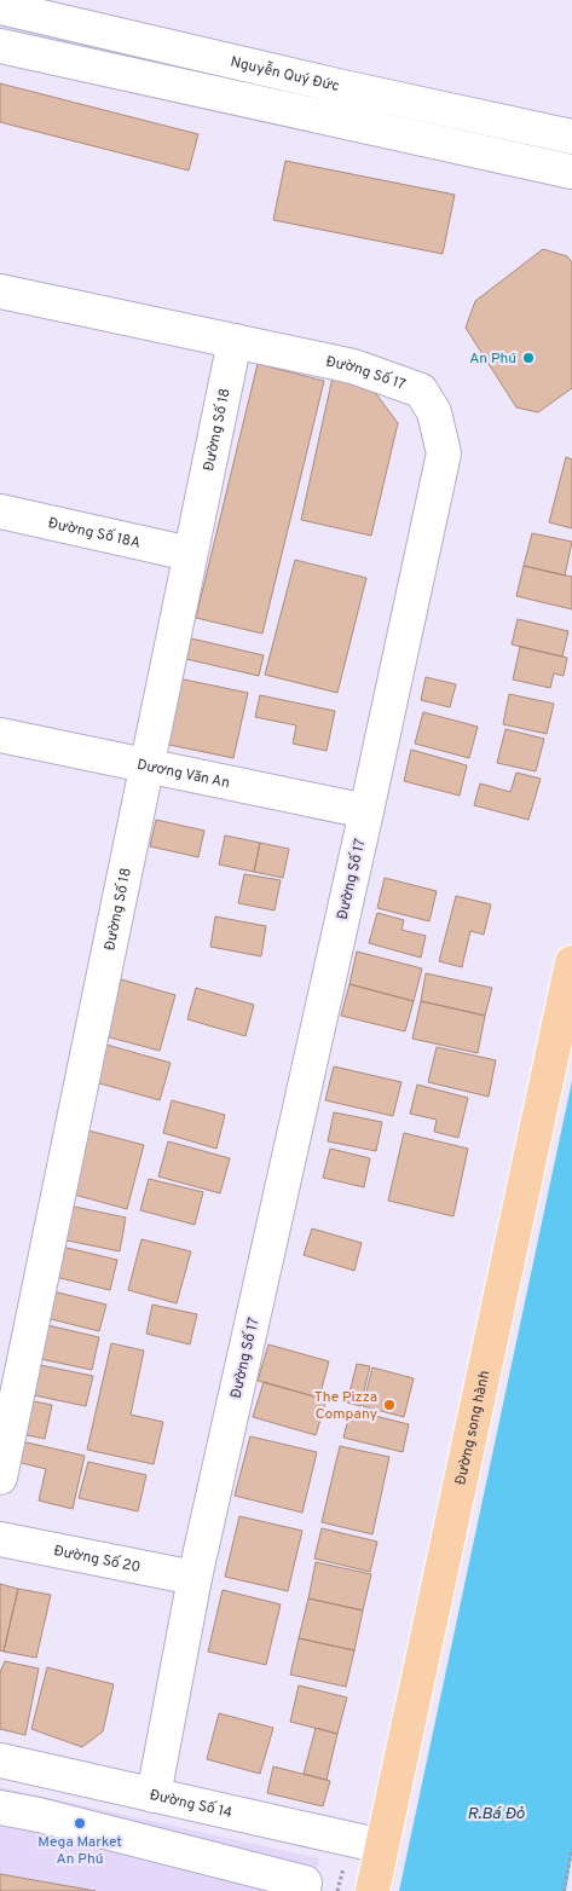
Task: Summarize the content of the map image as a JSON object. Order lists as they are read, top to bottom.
{
  "streets": {
    "main road": ["Đường song hành"],
    "street": [
      "Nguyễn Quý Đức",
      "Đường Số 17",
      "Đường Số 18",
      "Đường Số 18A",
      "Dương Văn An",
      "Đường Số 20",
      "Đường Số 14"
    ]
  },
  "crossings": [
    ["Đường Số 17", "Đường Số 18"],
    ["Đường Số 17", "Dương Văn An"],
    ["Đường Số 17", "Đường Số 20"],
    ["Đường Số 17", "Đường Số 14"],
    ["Đường Số 18", "Đường Số 18A"],
    ["Đường Số 18", "Dương Văn An"],
    ["Đường song hành", "Đường Số 14"]
  ],
  "water": ["R.Bá Đỏ"],
  "places": ["An Phú", "The Pizza Company", "Mega Market An Phú"]
}
